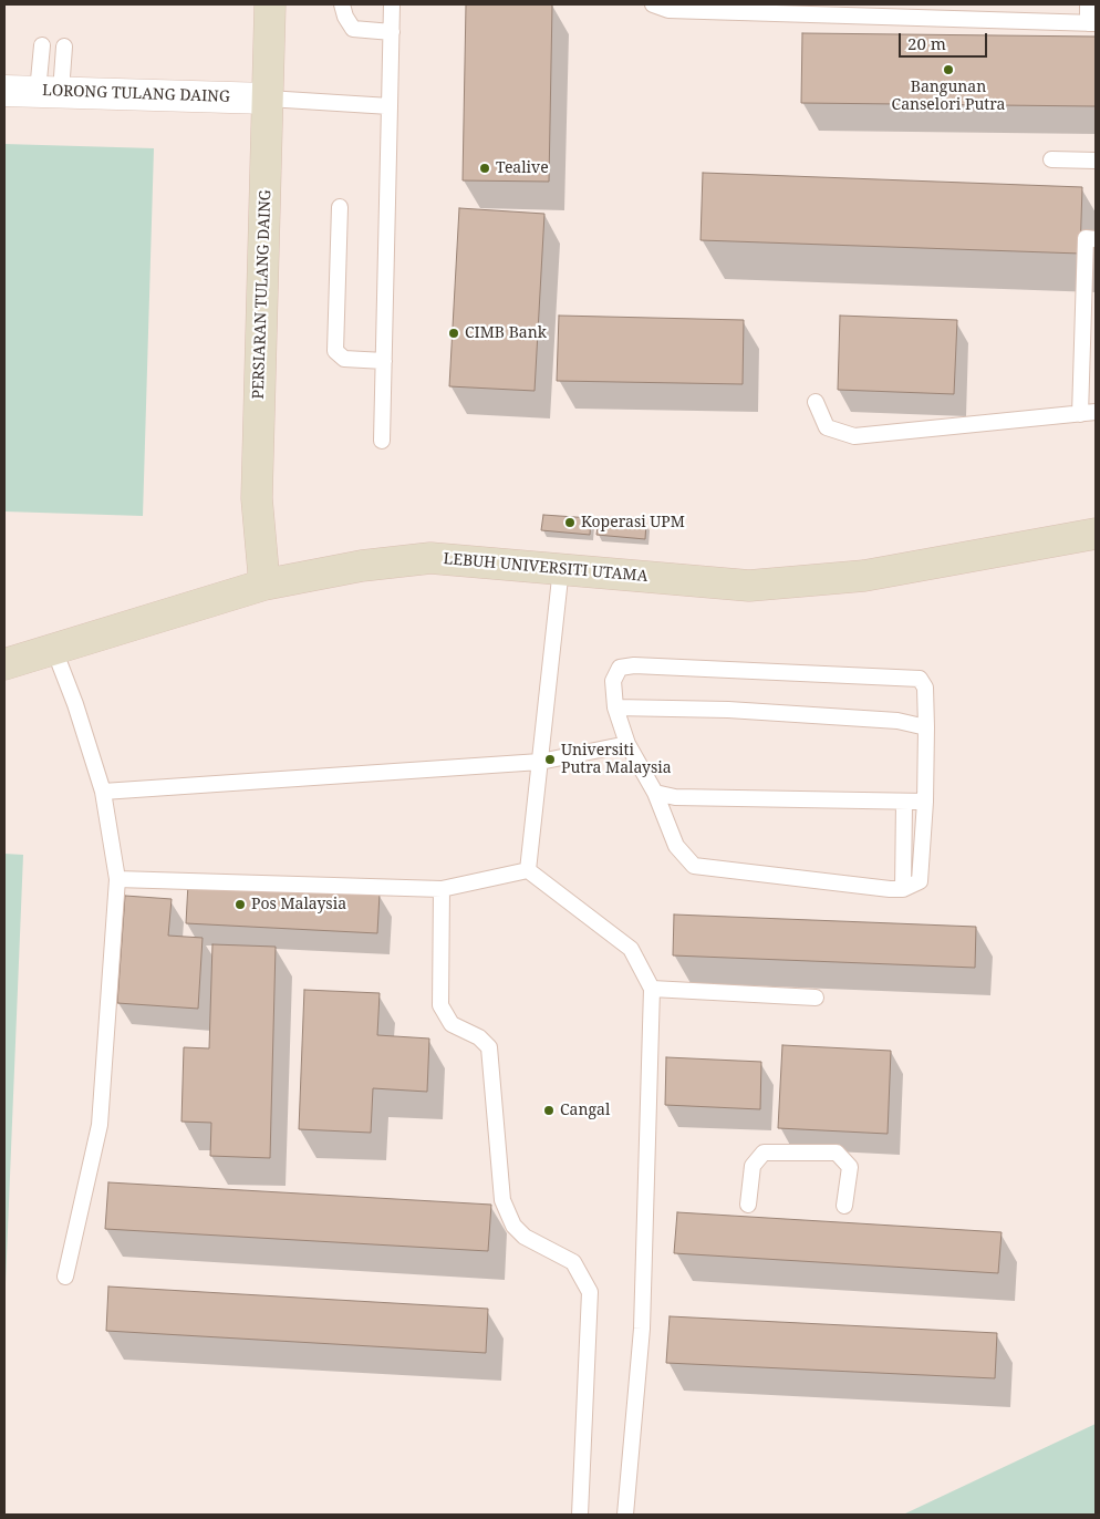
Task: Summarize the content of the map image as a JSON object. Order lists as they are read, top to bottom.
{
  "streets": {
    "street": ["LORONG TULANG DAING", "PERSIARAN TULANG DAING", "LEBUH UNIVERSITI UTAMA"]
  },
  "crossings": [
    ["LORONG TULANG DAING", "PERSIARAN TULANG DAING"],
    ["PERSIARAN TULANG DAING", "LEBUH UNIVERSITI UTAMA"]
  ],
  "places": [
    "Bangunan Canselori Putra",
    "Tealive",
    "CIMB Bank",
    "Koperasi UPM",
    "Universiti Putra Malaysia",
    "Pos Malaysia",
    "Cangal"
  ],
  "scale_bar": "20 m"
}
